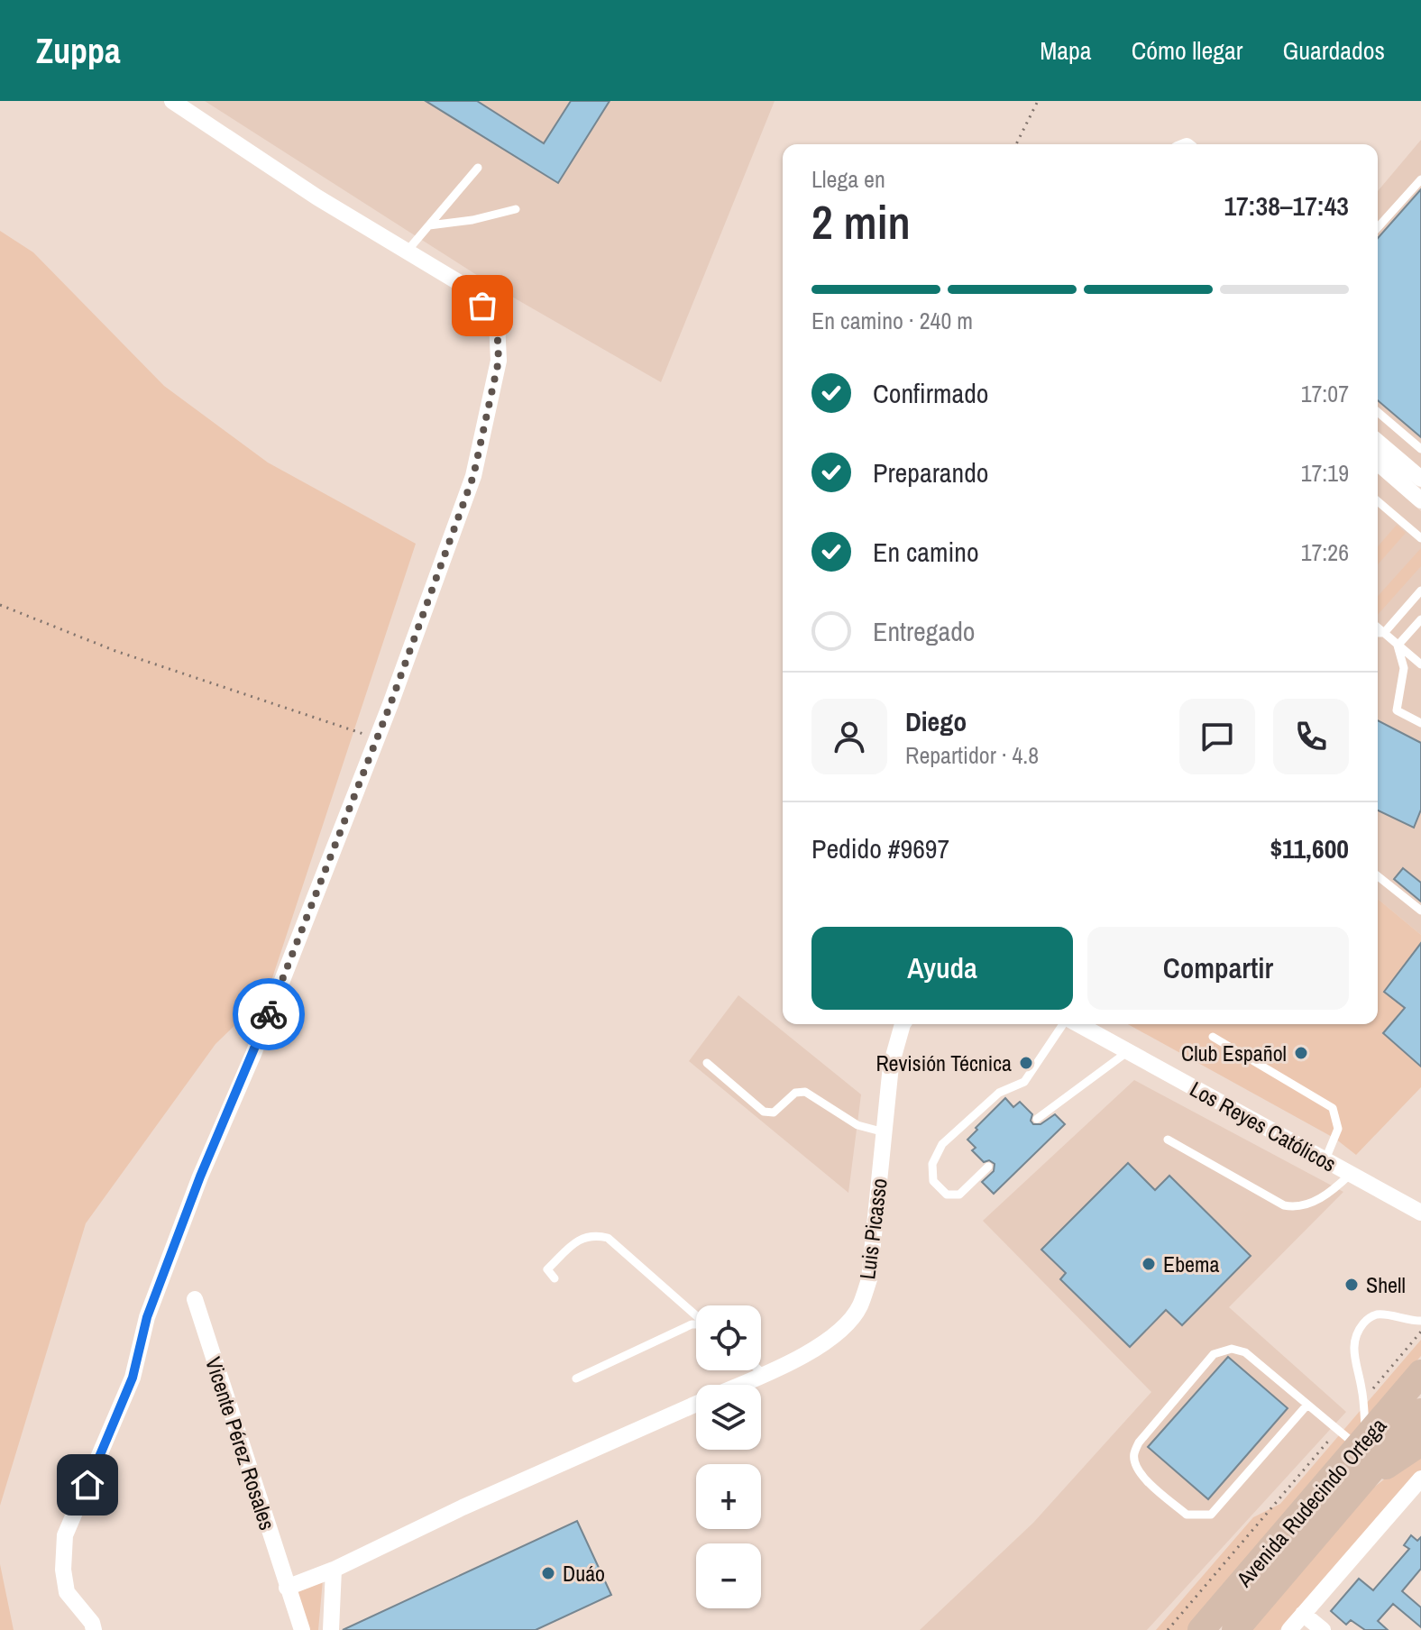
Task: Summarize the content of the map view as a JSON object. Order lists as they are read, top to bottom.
{
  "streets": {
    "main road": ["Avenida Rudecindo Ortega"],
    "street": ["Los Reyes Católicos", "Luis Picasso", "Vicente Pérez Rosales"]
  },
  "places": [
    "Club Español",
    "Revisión Técnica",
    "Ebema",
    "Shell",
    "Duáo"
  ],
  "page": {
    "header": "Zuppa",
    "nav": ["Mapa", "Cómo llegar", "Guardados"],
    "heading": ["2 min", "Llega en", "17:38–17:43"],
    "panel": [
      "Diego",
      "Repartidor · 4.8",
      "Pedido #9697",
      "$11,600"
    ],
    "bar": "En camino · 240 m",
    "list": [
      ["Confirmado", "17:07"],
      ["Preparando", "17:19"],
      ["En camino", "17:26"],
      "Entregado"
    ],
    "buttons": ["Ayuda", "Compartir"],
    "map_buttons": ["+", "−"]
  }
}
